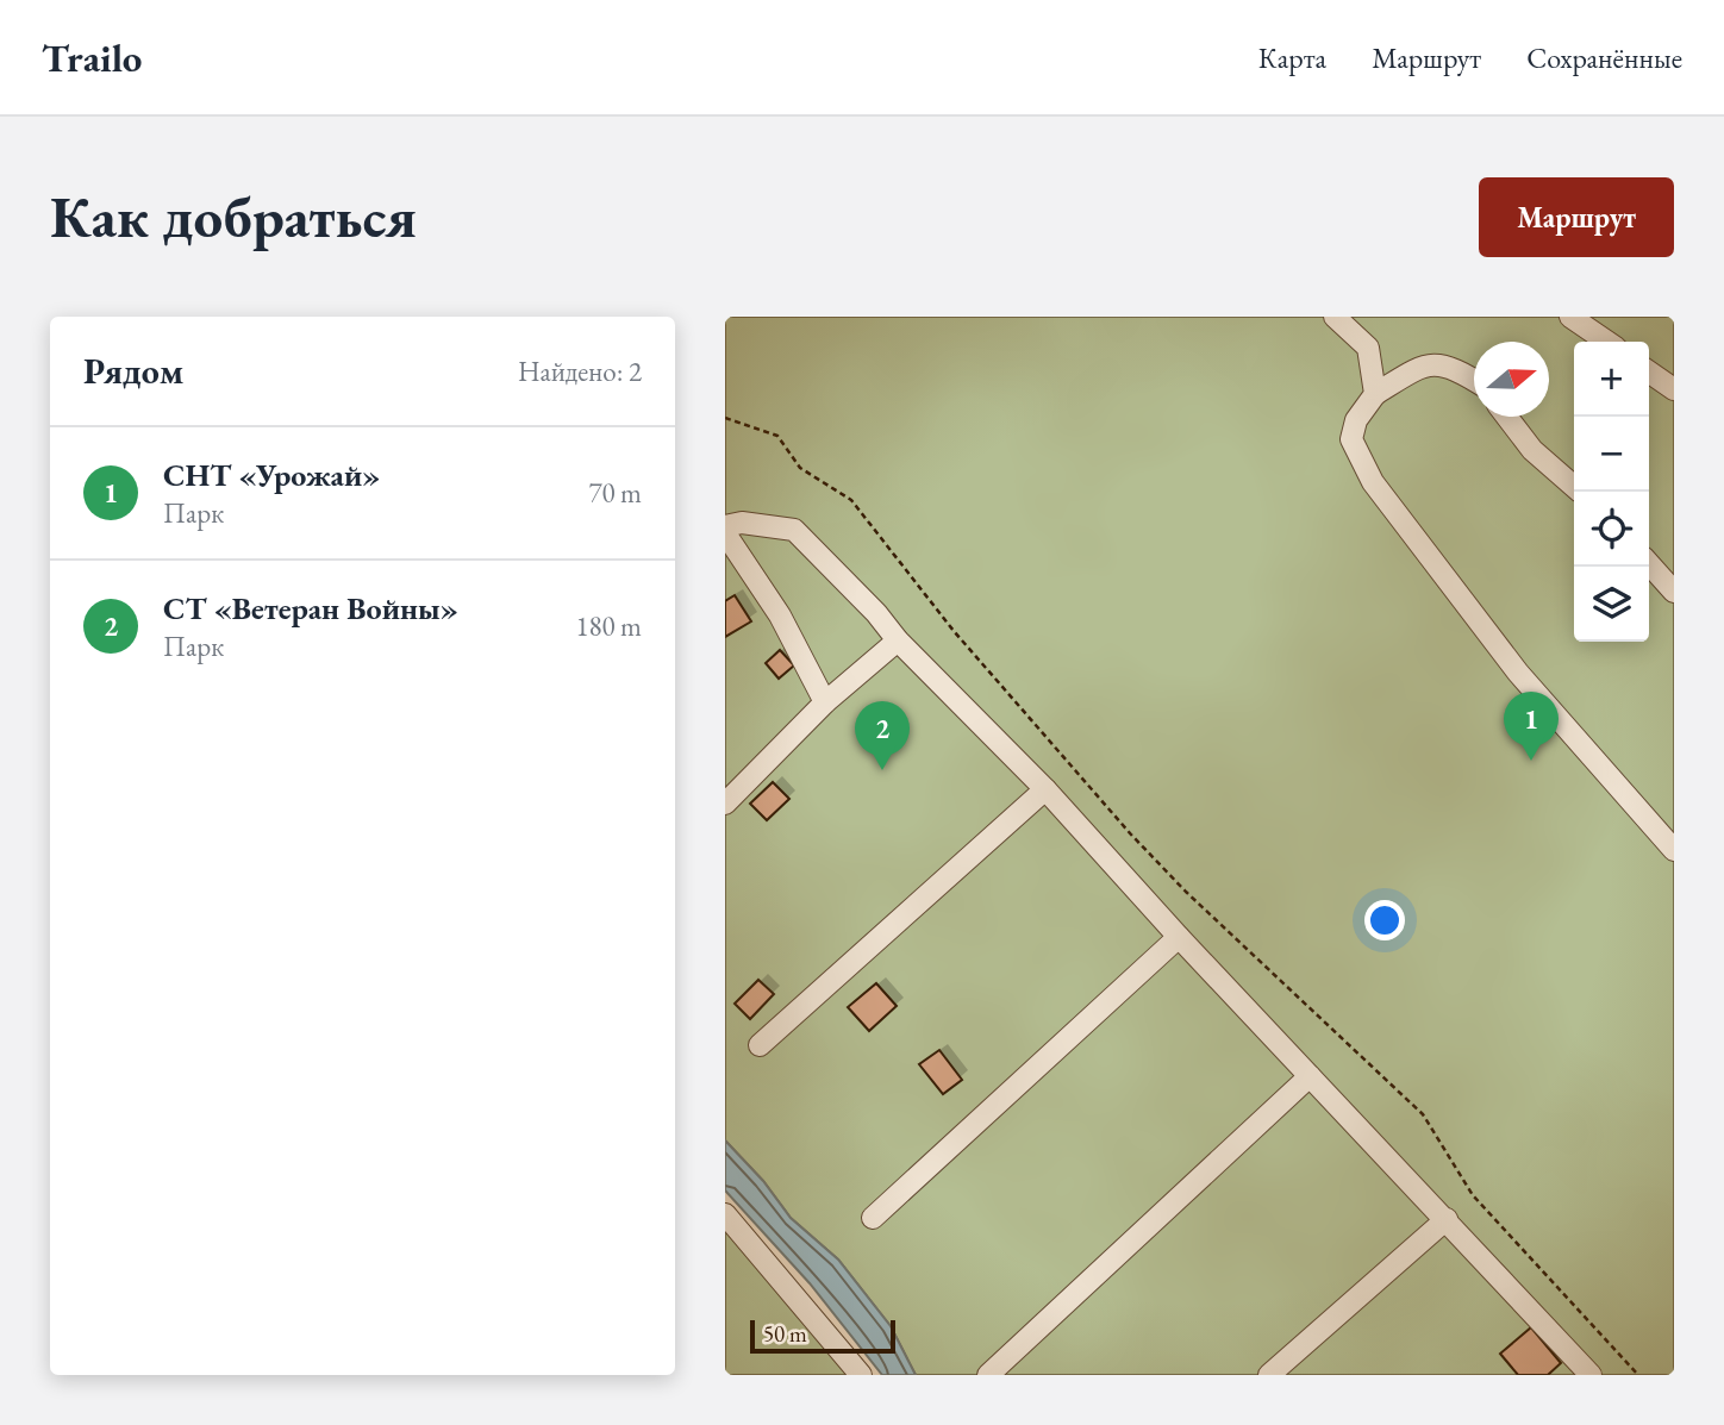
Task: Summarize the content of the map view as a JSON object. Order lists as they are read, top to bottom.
{
  "scale_bar": "50 m",
  "north": "right",
  "page": {
    "header": "Trailo",
    "nav": ["Карта", "Маршрут", "Сохранённые"],
    "buttons": "Маршрут",
    "title": "Как добраться",
    "heading": ["Рядом", "Найдено: 2"],
    "map_buttons": ["+", "−"],
    "list": [
      {
        "mark": "1",
        "name": "СНТ «Урожай»",
        "note": "Парк",
        "value": "70 m"
      },
      {
        "mark": "2",
        "name": "СТ «Ветеран Войны»",
        "note": "Парк",
        "value": "180 m"
      }
    ],
    "pins": ["1", "2"],
    "scale": "50 m"
  }
}
